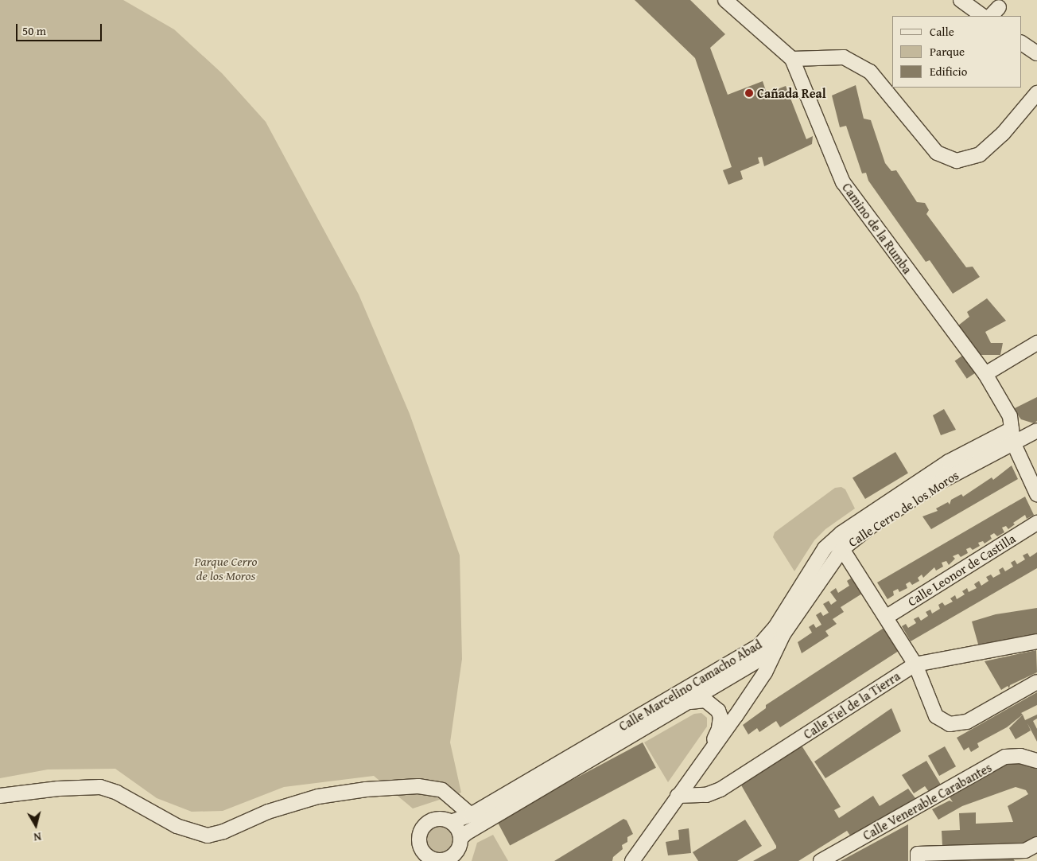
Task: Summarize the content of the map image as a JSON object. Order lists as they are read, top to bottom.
{
  "streets": {
    "street": [
      "Camino de la Rumba",
      "Calle Cerro de los Moros",
      "Calle Leonor de Castilla",
      "Calle Marcelino Camacho Abad",
      "Calle Fiel de la Tierra",
      "Calle Venerable Carabantes"
    ]
  },
  "crossings": [
    ["Camino de la Rumba", "Calle Cerro de los Moros"],
    ["Camino de la Rumba", "Calle Marcelino Camacho Abad"],
    ["Calle Cerro de los Moros", "Calle Marcelino Camacho Abad"],
    ["Calle Cerro de los Moros", "Calle Fiel de la Tierra"]
  ],
  "parks": ["Parque Cerro de los Moros"],
  "places": ["Cañada Real"],
  "legend": ["Calle", "Parque", "Edificio"],
  "scale_bar": "50 m",
  "north": "bottom"
}
